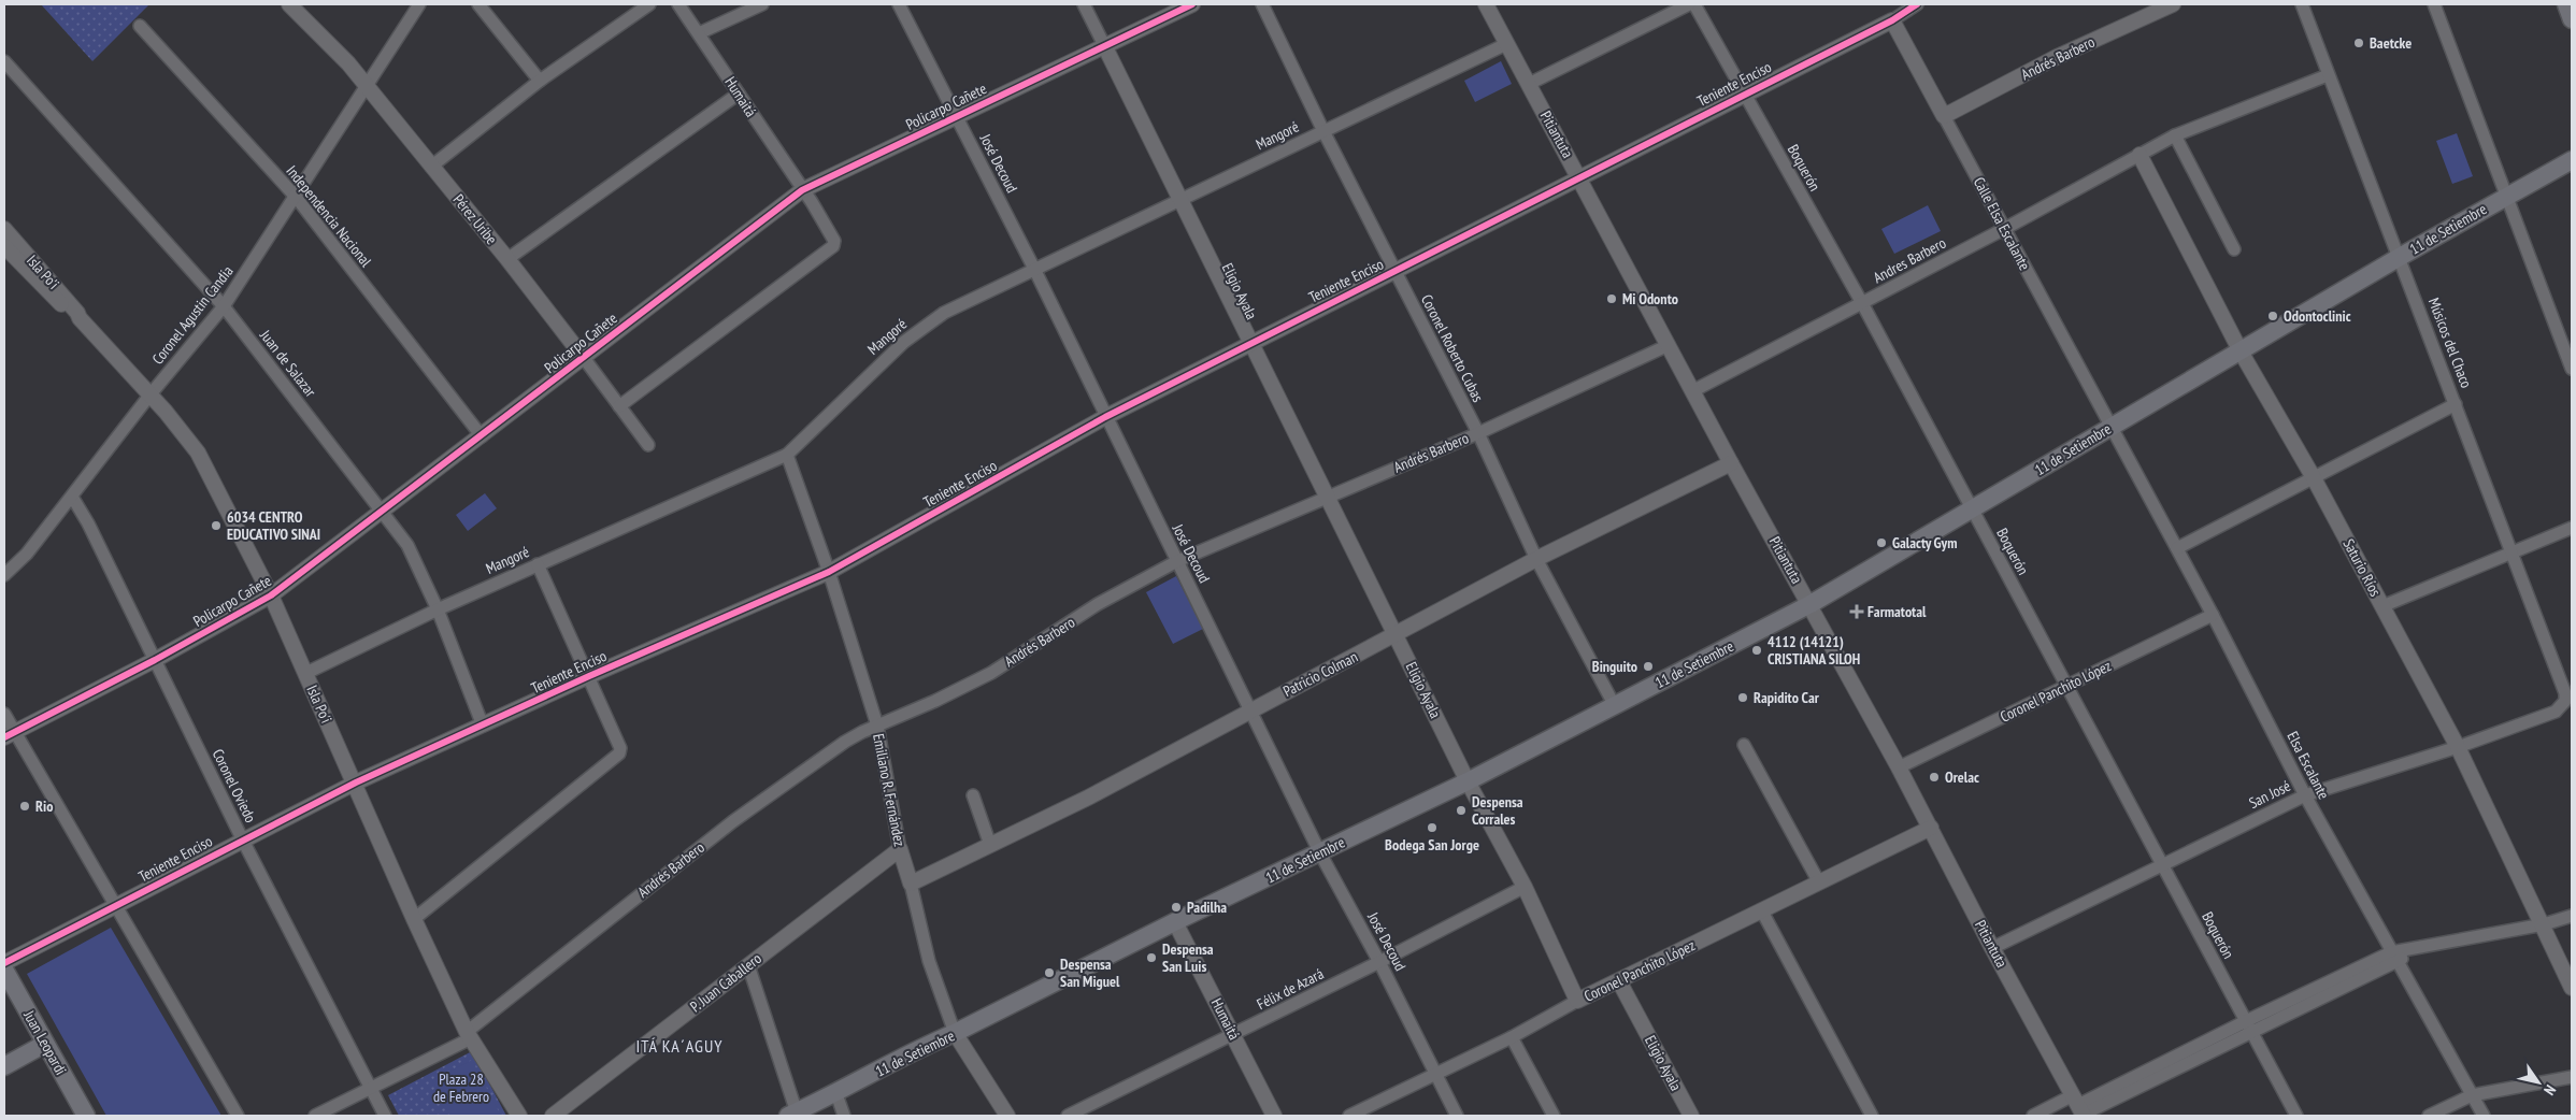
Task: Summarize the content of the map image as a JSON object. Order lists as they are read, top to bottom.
{
  "streets": {
    "main road": ["11 de Setiembre", "Juan Leopardi"],
    "street": [
      "Andrés Barbero",
      "Teniente Enciso",
      "Humaitá",
      "Policarpo Cañete",
      "Pitiantuta",
      "Mangoré",
      "José Decoud",
      "Boquerón",
      "Independencia Nacional",
      "Pérez Uribe",
      "Calle Elsa Escalante",
      "Andres Barbero",
      "Isla Po'i",
      "Eligio Ayala",
      "Coronel Agustin Candia",
      "Músicos del Chaco",
      "Coronel Roberto Cubas",
      "Juan de Salazar",
      "Saturio Ríos",
      "Patricio Colman",
      "Coronel Panchito López",
      "Elsa Escalante",
      "Coronel Oviedo",
      "Emiliano R. Fernández",
      "San José",
      "P. Juan Caballero",
      "Félix de Azará"
    ]
  },
  "crossings": [
    ["Andrés Barbero", "Pitiantuta"],
    ["Andrés Barbero", "José Decoud"],
    ["Andrés Barbero", "Calle Elsa Escalante"],
    ["Andrés Barbero", "Isla Po'i"],
    ["Andrés Barbero", "Eligio Ayala"],
    ["Andrés Barbero", "Coronel Roberto Cubas"],
    ["Andrés Barbero", "Coronel Oviedo"],
    ["Andrés Barbero", "Emiliano R. Fernández"],
    ["Teniente Enciso", "Pitiantuta"],
    ["Teniente Enciso", "José Decoud"],
    ["Teniente Enciso", "Boquerón"],
    ["Teniente Enciso", "Calle Elsa Escalante"],
    ["Teniente Enciso", "Isla Po'i"],
    ["Teniente Enciso", "Eligio Ayala"],
    ["Teniente Enciso", "Coronel Roberto Cubas"],
    ["Teniente Enciso", "Juan de Salazar"],
    ["Teniente Enciso", "Coronel Oviedo"],
    ["Teniente Enciso", "Emiliano R. Fernández"],
    ["Humaitá", "Policarpo Cañete"],
    ["Humaitá", "Pérez Uribe"],
    ["Humaitá", "11 de Setiembre"],
    ["Humaitá", "Félix de Azará"],
    ["Policarpo Cañete", "José Decoud"],
    ["Policarpo Cañete", "Independencia Nacional"],
    ["Policarpo Cañete", "Pérez Uribe"],
    ["Policarpo Cañete", "Isla Po'i"],
    ["Policarpo Cañete", "Eligio Ayala"],
    ["Policarpo Cañete", "Juan de Salazar"],
    ["Policarpo Cañete", "Coronel Oviedo"],
    ["Pitiantuta", "Mangoré"],
    ["Pitiantuta", "11 de Setiembre"],
    ["Pitiantuta", "Andres Barbero"],
    ["Pitiantuta", "Patricio Colman"],
    ["Pitiantuta", "Coronel Panchito López"],
    ["Pitiantuta", "San José"],
    ["Mangoré", "José Decoud"],
    ["Mangoré", "Isla Po'i"],
    ["Mangoré", "Eligio Ayala"],
    ["Mangoré", "Coronel Roberto Cubas"],
    ["Mangoré", "Juan de Salazar"],
    ["Mangoré", "Emiliano R. Fernández"],
    ["José Decoud", "11 de Setiembre"],
    ["José Decoud", "Patricio Colman"],
    ["José Decoud", "Coronel Panchito López"],
    ["José Decoud", "Félix de Azará"],
    ["Boquerón", "11 de Setiembre"],
    ["Boquerón", "Andres Barbero"],
    ["Boquerón", "Coronel Panchito López"],
    ["Boquerón", "San José"],
    ["Independencia Nacional", "Coronel Agustin Candia"],
    ["Pérez Uribe", "Coronel Agustin Candia"],
    ["Calle Elsa Escalante", "11 de Setiembre"],
    ["Calle Elsa Escalante", "Andres Barbero"],
    ["Calle Elsa Escalante", "Elsa Escalante"],
    ["11 de Setiembre", "Eligio Ayala"],
    ["11 de Setiembre", "Músicos del Chaco"],
    ["11 de Setiembre", "Coronel Roberto Cubas"],
    ["11 de Setiembre", "Saturio Ríos"],
    ["11 de Setiembre", "Elsa Escalante"],
    ["11 de Setiembre", "Emiliano R. Fernández"],
    ["Andres Barbero", "Músicos del Chaco"],
    ["Andres Barbero", "Saturio Ríos"],
    ["Isla Po'i", "Coronel Agustin Candia"],
    ["Eligio Ayala", "Patricio Colman"],
    ["Eligio Ayala", "Coronel Panchito López"],
    ["Eligio Ayala", "Félix de Azará"],
    ["Coronel Agustin Candia", "Juan de Salazar"],
    ["Coronel Agustin Candia", "Coronel Oviedo"],
    ["Músicos del Chaco", "San José"],
    ["Coronel Roberto Cubas", "Patricio Colman"],
    ["Saturio Ríos", "San José"],
    ["Patricio Colman", "Emiliano R. Fernández"],
    ["Coronel Panchito López", "Elsa Escalante"],
    ["Elsa Escalante", "San José"],
    ["Emiliano R. Fernández", "P. Juan Caballero"]
  ],
  "districts": ["ITÁ KA´AGUY"],
  "parks": ["Plaza 28 de Febrero"],
  "places": {
    "other": [
      "Baetcke",
      "Mi Odonto",
      "Odontoclinic",
      "6034 CENTRO EDUCATIVO SINAI",
      "Galacty Gym",
      "4112 (14121) CRISTIANA SILOH",
      "Binguito",
      "Rapidito Car",
      "Orelac",
      "Rio",
      "Despensa Corrales",
      "Bodega San Jorge",
      "Padilha",
      "Despensa San Luis",
      "Despensa San Miguel"
    ],
    "health": ["Farmatotal"]
  },
  "north": "bottom right"
}
